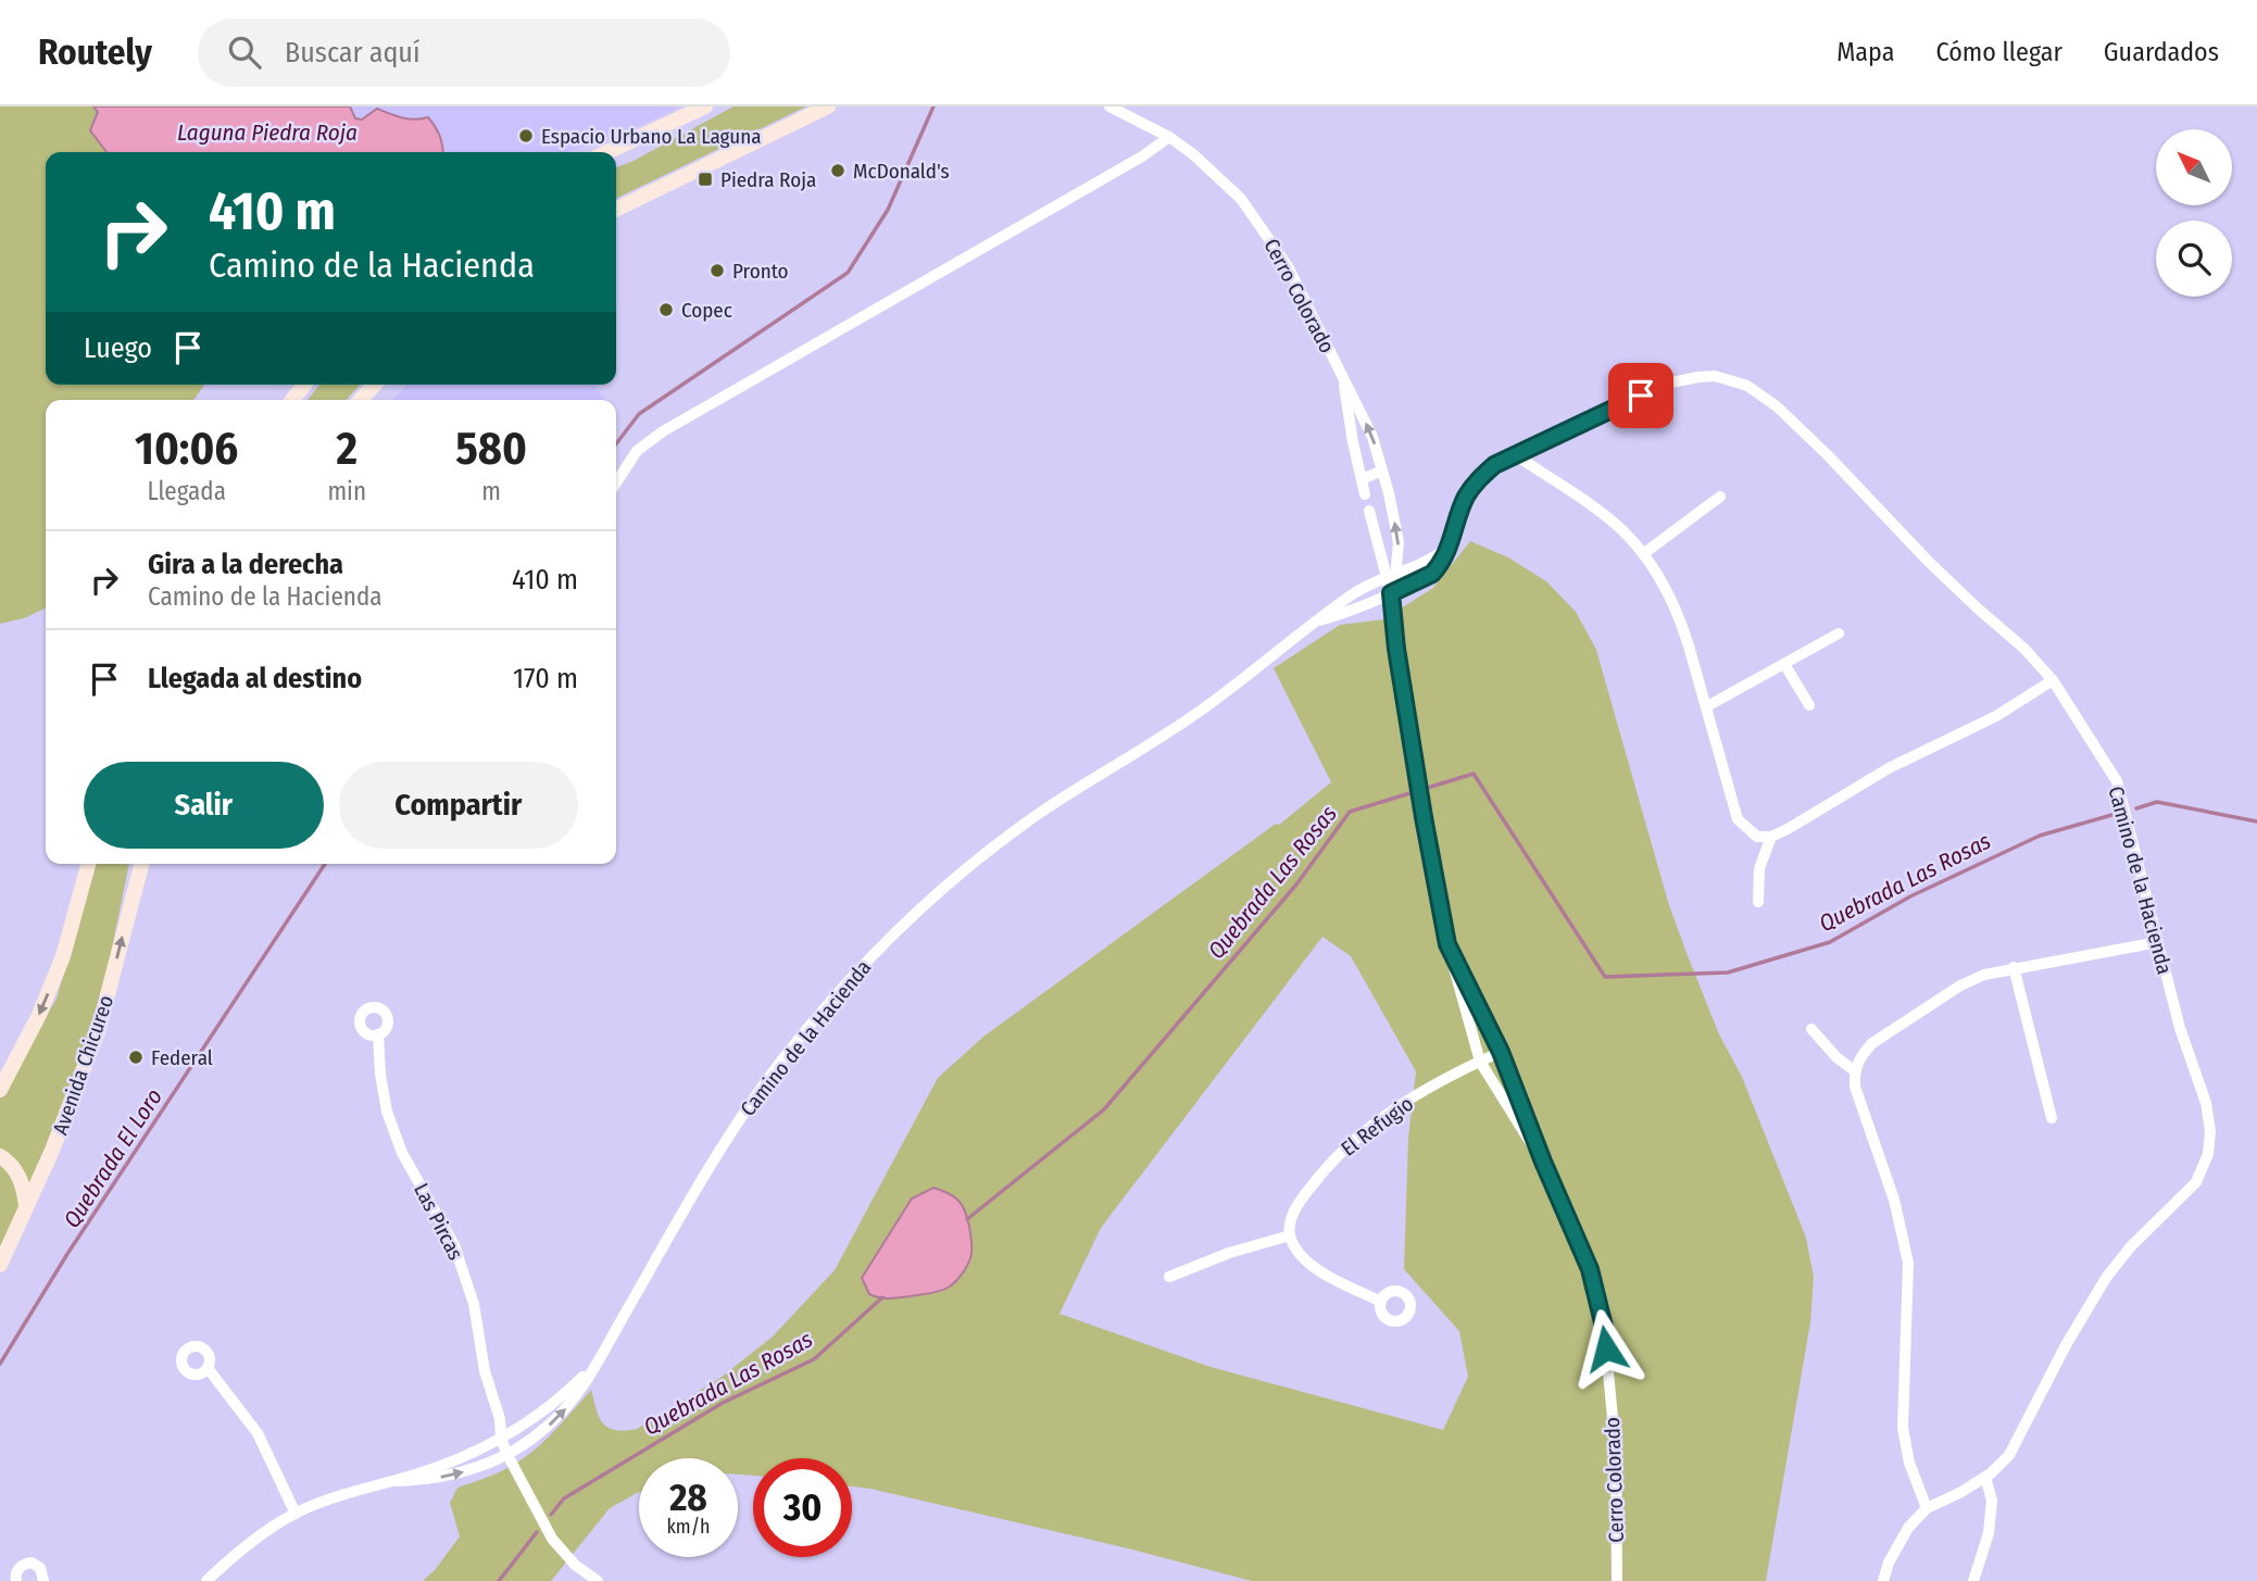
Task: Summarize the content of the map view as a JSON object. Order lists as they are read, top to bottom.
{
  "streets": {
    "main road": ["Avenida Chicureo"],
    "street": [
      "Cerro Colorado",
      "Camino de la Hacienda",
      "El Refugio",
      "Las Pircas"
    ]
  },
  "crossings": [
    ["Cerro Colorado", "Camino de la Hacienda"],
    ["Cerro Colorado", "El Refugio"],
    ["Camino de la Hacienda", "Las Pircas"]
  ],
  "water": ["Laguna Piedra Roja", "Quebrada Las Rosas", "Quebrada El Loro"],
  "places": {
    "other": [
      "Espacio Urbano La Laguna",
      "McDonald's",
      "Pronto",
      "Copec",
      "Federal"
    ],
    "transit": ["Piedra Roja"]
  },
  "north": "top left",
  "page": {
    "header": "Routely",
    "search": "Buscar aquí",
    "nav": ["Mapa", "Cómo llegar", "Guardados"],
    "turn": ["410 m", "Camino de la Hacienda"],
    "then": "Luego",
    "eta": [
      "10:06",
      "Llegada",
      "2",
      "min",
      "580",
      "m"
    ],
    "list": [
      {
        "name": "Gira a la derecha",
        "note": "Camino de la Hacienda",
        "value": "410 m"
      },
      {
        "name": "Llegada al destino",
        "value": "170 m"
      }
    ],
    "buttons": ["Salir", "Compartir"],
    "speed": "28 km/h",
    "limit": "30"
  }
}
